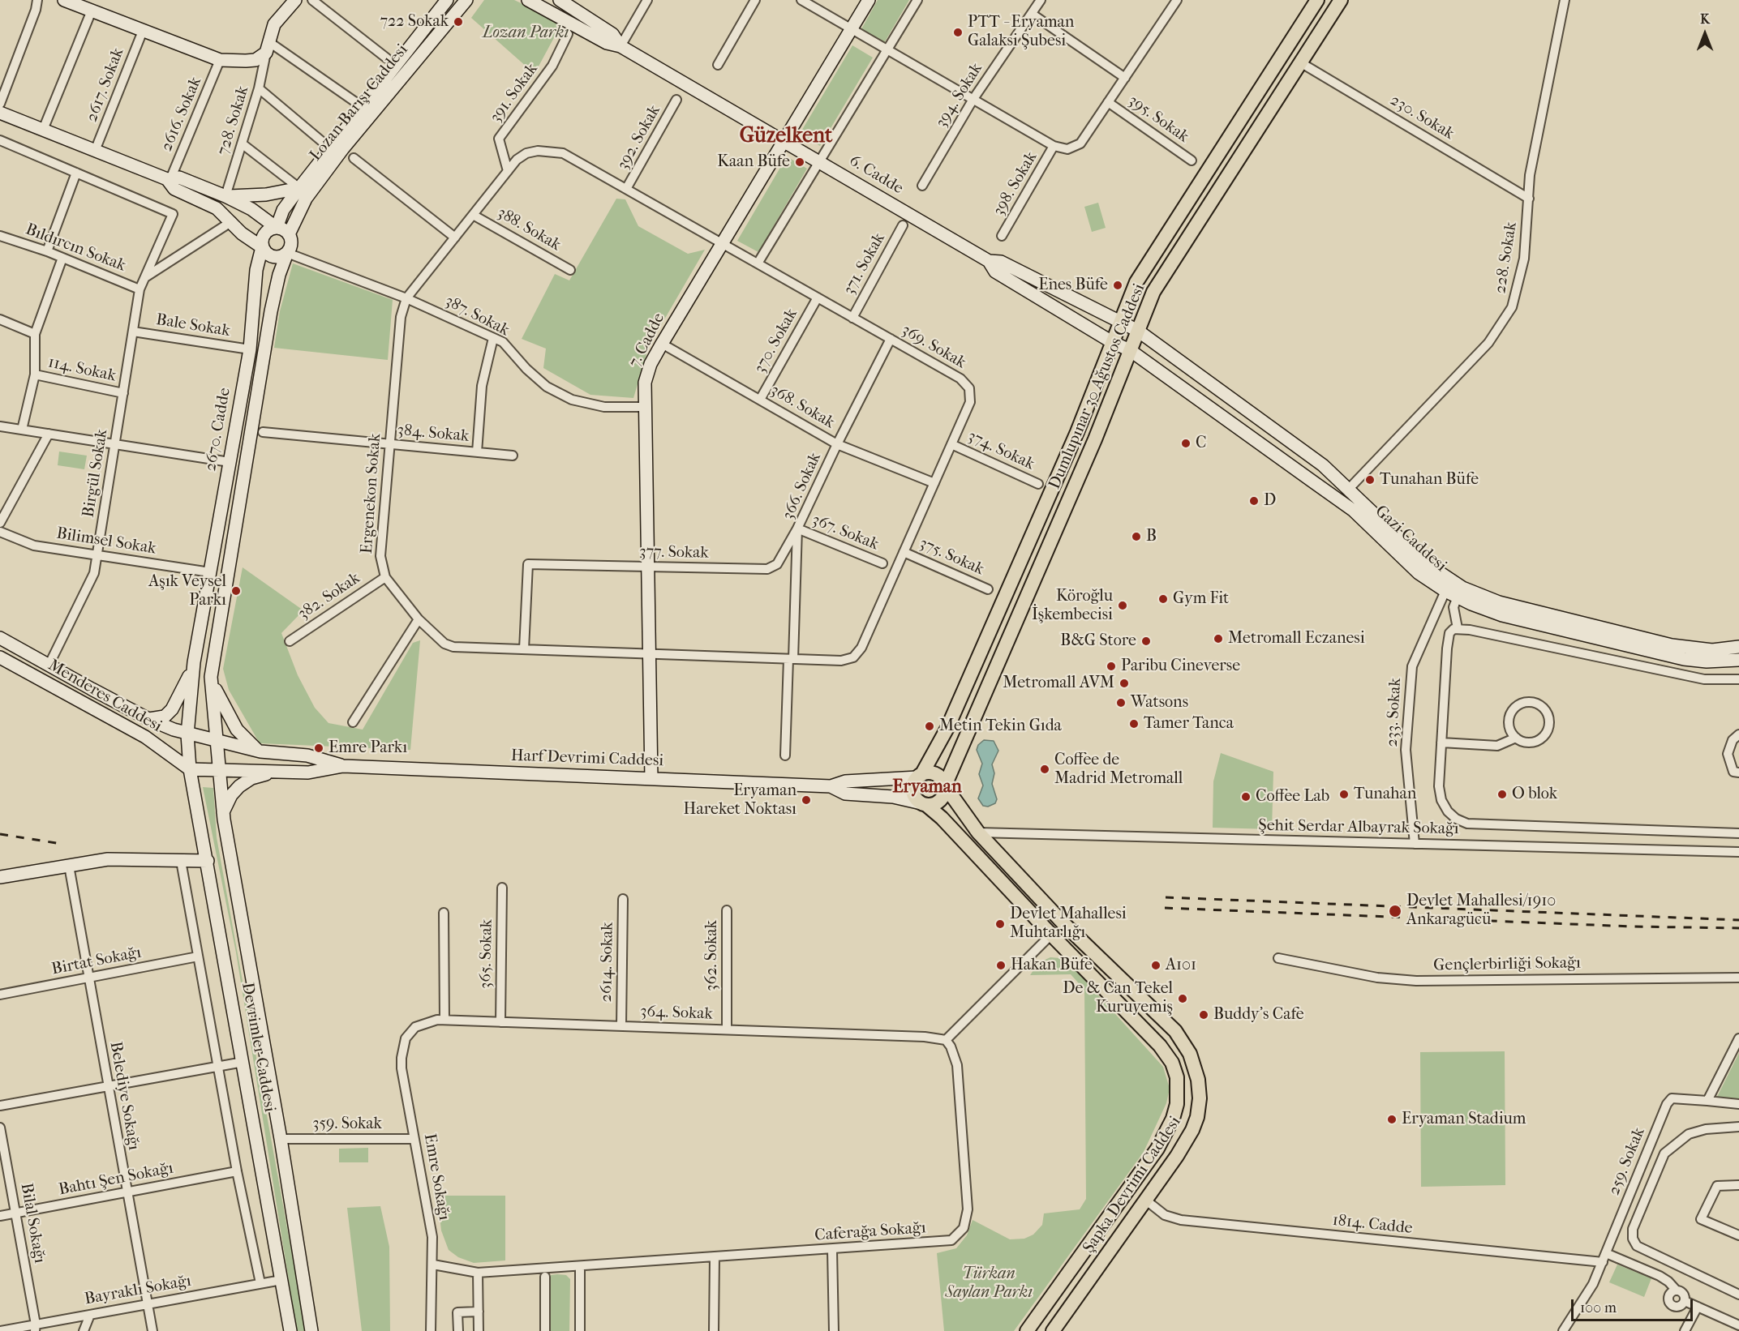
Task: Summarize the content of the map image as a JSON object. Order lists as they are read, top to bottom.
{
  "streets": {
    "main road": [
      "Lozan Barışı Caddesi",
      "6. Cadde",
      "7. Cadde",
      "Dumlupınar 30 Ağustos Caddesi",
      "2670. Cadde",
      "Gazi Caddesi",
      "Menderes Caddesi",
      "Harf Devrimi Caddesi",
      "Devrimler Caddesi",
      "Şapka Devrimi Caddesi"
    ],
    "street": [
      "2617. Sokak",
      "391. Sokak",
      "394. Sokak",
      "2616. Sokak",
      "230. Sokak",
      "395. Sokak",
      "728. Sokak",
      "392. Sokak",
      "398. Sokak",
      "388. Sokak",
      "Bıldırcın Sokak",
      "228. Sokak",
      "371. Sokak",
      "387. Sokak",
      "Bale Sokak",
      "370. Sokak",
      "369. Sokak",
      "114. Sokak",
      "368. Sokak",
      "384. Sokak",
      "374. Sokak",
      "Birgül Sokak",
      "366. Sokak",
      "Ergenekon Sokak",
      "367. Sokak",
      "Bilimsel Sokak",
      "377. Sokak",
      "375. Sokak",
      "382. Sokak",
      "233. Sokak",
      "Şehit Serdar Albayrak Sokağı",
      "365. Sokak",
      "362. Sokak",
      "Birtat Sokağı",
      "2614. Sokak",
      "Gençlerbirliği Sokağı",
      "364. Sokak",
      "Belediye Sokağı",
      "359. Sokak",
      "259. Sokak",
      "Emre Sokağı",
      "Bahtı Şen Sokağı",
      "Bilal Sokağı",
      "1814. Cadde",
      "Caferağa Sokağı",
      "Bayraklı Sokağı"
    ]
  },
  "crossings": [
    ["391. Sokak", "Ergenekon Sokak"],
    ["Lozan Barışı Caddesi", "387. Sokak"],
    ["Lozan Barışı Caddesi", "2670. Cadde"],
    ["230. Sokak", "228. Sokak"],
    ["230. Sokak", "Dumlupınar 30 Ağustos Caddesi"],
    ["392. Sokak", "369. Sokak"],
    ["6. Cadde", "7. Cadde"],
    ["6. Cadde", "Dumlupınar 30 Ağustos Caddesi"],
    ["6. Cadde", "Gazi Caddesi"],
    ["388. Sokak", "Ergenekon Sokak"],
    ["Bıldırcın Sokak", "Birgül Sokak"],
    ["228. Sokak", "Gazi Caddesi"],
    ["371. Sokak", "369. Sokak"],
    ["387. Sokak", "7. Cadde"],
    ["387. Sokak", "2670. Cadde"],
    ["387. Sokak", "Ergenekon Sokak"],
    ["Bale Sokak", "2670. Cadde"],
    ["Bale Sokak", "Birgül Sokak"],
    ["7. Cadde", "369. Sokak"],
    ["7. Cadde", "368. Sokak"],
    ["7. Cadde", "Ergenekon Sokak"],
    ["7. Cadde", "377. Sokak"],
    ["7. Cadde", "Harf Devrimi Caddesi"],
    ["370. Sokak", "369. Sokak"],
    ["370. Sokak", "368. Sokak"],
    ["369. Sokak", "368. Sokak"],
    ["369. Sokak", "374. Sokak"],
    ["369. Sokak", "366. Sokak"],
    ["369. Sokak", "Ergenekon Sokak"],
    ["369. Sokak", "375. Sokak"],
    ["114. Sokak", "Birgül Sokak"],
    ["Dumlupınar 30 Ağustos Caddesi", "Gazi Caddesi"],
    ["Dumlupınar 30 Ağustos Caddesi", "Harf Devrimi Caddesi"],
    ["Dumlupınar 30 Ağustos Caddesi", "Şapka Devrimi Caddesi"],
    ["368. Sokak", "366. Sokak"],
    ["2670. Cadde", "Bilimsel Sokak"],
    ["2670. Cadde", "Menderes Caddesi"],
    ["2670. Cadde", "Harf Devrimi Caddesi"],
    ["2670. Cadde", "Devrimler Caddesi"],
    ["384. Sokak", "Ergenekon Sokak"],
    ["Birgül Sokak", "Bilimsel Sokak"],
    ["Birgül Sokak", "Menderes Caddesi"],
    ["366. Sokak", "367. Sokak"],
    ["366. Sokak", "377. Sokak"],
    ["Ergenekon Sokak", "377. Sokak"],
    ["Ergenekon Sokak", "382. Sokak"],
    ["367. Sokak", "377. Sokak"],
    ["Gazi Caddesi", "233. Sokak"],
    ["Menderes Caddesi", "Harf Devrimi Caddesi"],
    ["Menderes Caddesi", "Devrimler Caddesi"],
    ["233. Sokak", "Şehit Serdar Albayrak Sokağı"],
    ["Harf Devrimi Caddesi", "Devrimler Caddesi"],
    ["Harf Devrimi Caddesi", "Şapka Devrimi Caddesi"],
    ["Şehit Serdar Albayrak Sokağı", "Şapka Devrimi Caddesi"],
    ["365. Sokak", "364. Sokak"],
    ["362. Sokak", "364. Sokak"],
    ["Birtat Sokağı", "Belediye Sokağı"],
    ["2614. Sokak", "364. Sokak"],
    ["364. Sokak", "Emre Sokağı"],
    ["364. Sokak", "Caferağa Sokağı"],
    ["Devrimler Caddesi", "359. Sokak"],
    ["Devrimler Caddesi", "Bayraklı Sokağı"],
    ["Belediye Sokağı", "Bahtı Şen Sokağı"],
    ["Belediye Sokağı", "Bayraklı Sokağı"],
    ["359. Sokak", "Emre Sokağı"],
    ["259. Sokak", "1814. Cadde"],
    ["Emre Sokağı", "Caferağa Sokağı"],
    ["Bahtı Şen Sokağı", "Bilal Sokağı"],
    ["Şapka Devrimi Caddesi", "1814. Cadde"],
    ["Bilal Sokağı", "Bayraklı Sokağı"]
  ],
  "districts": ["Güzelkent", "Eryaman"],
  "parks": ["Lozan Parkı", "Türkan Saylan Parkı"],
  "places": [
    "722 Sokak",
    "PTT - Eryaman Galaksi Şubesi",
    "Kaan Büfe",
    "Enes Büfe",
    "C",
    "Tunahan Büfe",
    "D",
    "B",
    "Aşık Veysel Parkı",
    "Gym Fit",
    "Köroğlu İşkembecisi",
    "Metromall Eczanesi",
    "B&G Store",
    "Paribu Cineverse",
    "Metromall AVM",
    "Watsons",
    "Tamer Tanca",
    "Metin Tekin Gıda",
    "Emre Parkı",
    "Coffee de Madrid Metromall",
    "Tunahan",
    "O blok",
    "Coffee Lab",
    "Eryaman Hareket Noktası",
    "Devlet Mahallesi/1910 Ankaragücü",
    "Devlet Mahallesi Muhtarlığı",
    "Hakan Büfe",
    "A101",
    "De & Can Tekel Kuruyemiş",
    "Buddy's Cafe",
    "Eryaman Stadium"
  ],
  "scale_bar": "100 m",
  "north": "top"
}
